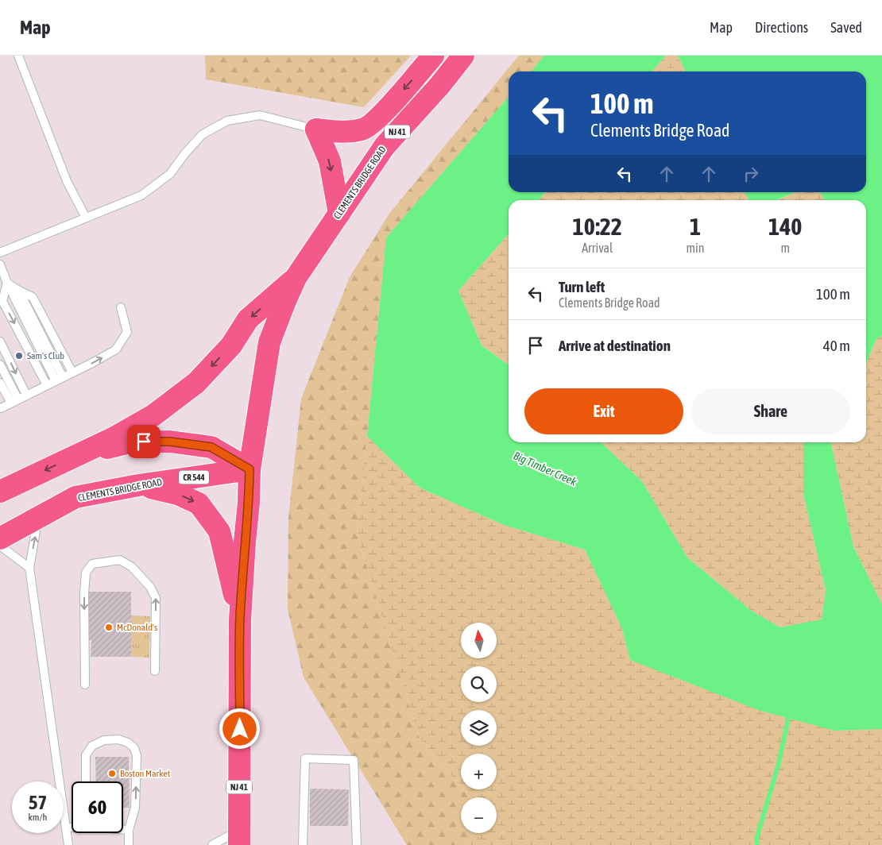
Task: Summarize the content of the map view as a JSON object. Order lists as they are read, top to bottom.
{
  "streets": {
    "main road": ["NJ 41", "CLEMENTS BRIDGE ROAD", "CR 544"]
  },
  "crossings": [
    ["NJ 41", "CLEMENTS BRIDGE ROAD"]
  ],
  "water": ["Big Timber Creek"],
  "places": ["Sam's Club", "McDonald's", "Boston Market"],
  "north": "top",
  "page": {
    "header": "Map",
    "nav": ["Map", "Directions", "Saved"],
    "turn": ["100 m", "Clements Bridge Road"],
    "eta": [
      "10:22",
      "Arrival",
      "1",
      "min",
      "140",
      "m"
    ],
    "list": [
      {
        "name": "Turn left",
        "note": "Clements Bridge Road",
        "value": "100 m"
      },
      {
        "name": "Arrive at destination",
        "value": "40 m"
      }
    ],
    "buttons": ["Exit", "Share"],
    "map_buttons": ["+", "−"],
    "speed": "57 km/h",
    "limit": "60"
  }
}
